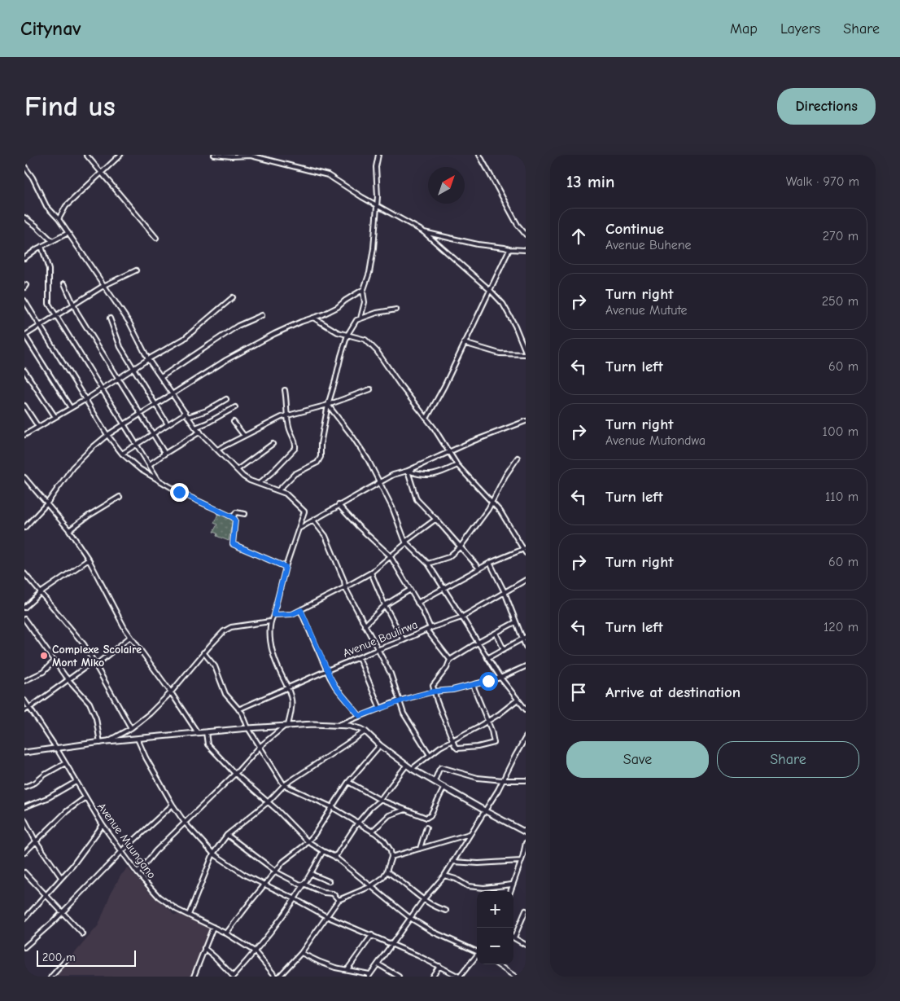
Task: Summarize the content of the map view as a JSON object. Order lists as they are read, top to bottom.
{
  "streets": {
    "street": ["Avenue Baulirwa", "Avenue Muungano"]
  },
  "places": ["Complexe Scolaire Mont Miko"],
  "scale_bar": "200 m",
  "north": "top right",
  "page": {
    "header": "Citynav",
    "nav": ["Map", "Layers", "Share"],
    "buttons": [
      "Directions",
      ["Save", "Share"]
    ],
    "title": "Find us",
    "heading": ["13 min", "Walk · 970 m"],
    "list": [
      ["Continue", "Avenue Buhene", "270 m"],
      ["Turn right", "Avenue Mutute", "250 m"],
      ["Turn left", "60 m"],
      ["Turn right", "Avenue Mutondwa", "100 m"],
      ["Turn left", "110 m"],
      ["Turn right", "60 m"],
      ["Turn left", "120 m"],
      "Arrive at destination"
    ],
    "map_buttons": ["+", "−"],
    "scale": "200 m"
  }
}
